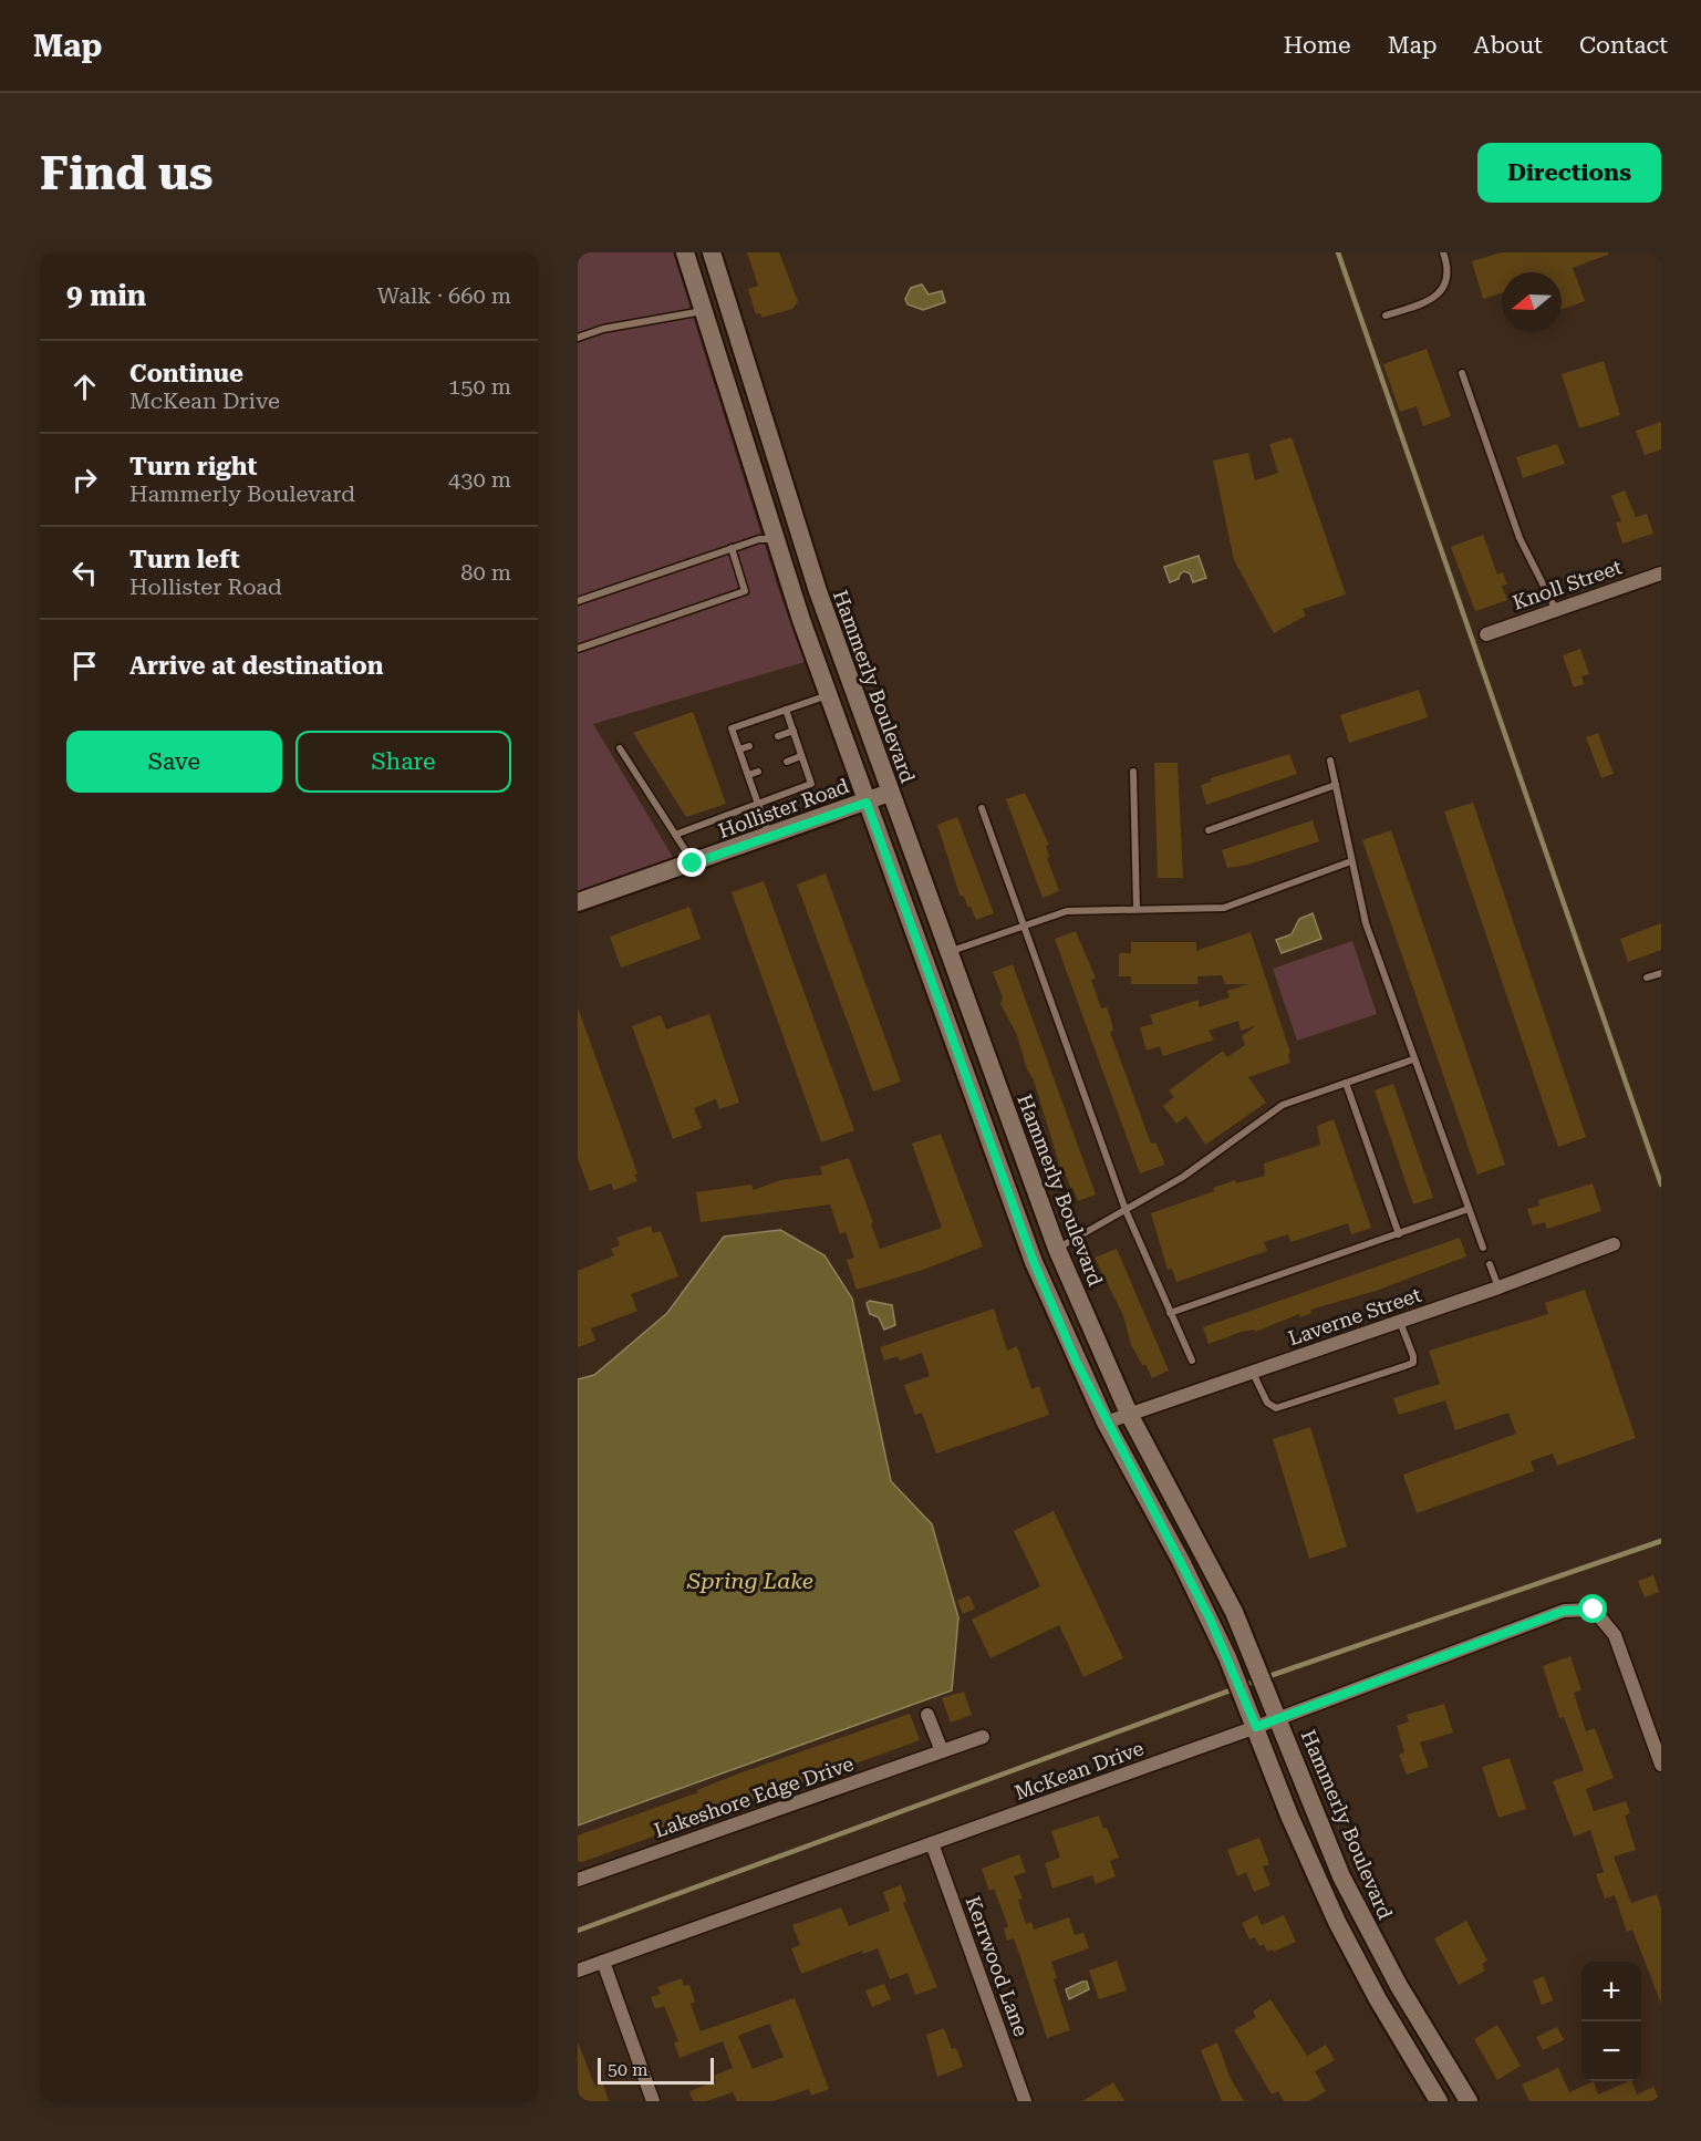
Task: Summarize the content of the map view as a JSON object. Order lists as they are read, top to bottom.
{
  "streets": {
    "main road": ["Hammerly Boulevard", "Hollister Road"],
    "street": [
      "Knoll Street",
      "Laverne Street",
      "McKean Drive",
      "Lakeshore Edge Drive",
      "Kerrwood Lane"
    ]
  },
  "crossings": [
    ["Hammerly Boulevard", "Hollister Road"],
    ["Hammerly Boulevard", "Laverne Street"],
    ["Hammerly Boulevard", "McKean Drive"],
    ["McKean Drive", "Kerrwood Lane"]
  ],
  "water": ["Spring Lake"],
  "scale_bar": "50 m",
  "north": "left",
  "page": {
    "header": "Map",
    "nav": [
      "Home",
      "Map",
      "About",
      "Contact"
    ],
    "buttons": [
      "Directions",
      ["Save", "Share"]
    ],
    "title": "Find us",
    "heading": ["9 min", "Walk · 660 m"],
    "list": [
      ["Continue", "McKean Drive", "150 m"],
      ["Turn right", "Hammerly Boulevard", "430 m"],
      ["Turn left", "Hollister Road", "80 m"],
      "Arrive at destination"
    ],
    "map_buttons": ["+", "−"],
    "scale": "50 m"
  }
}
